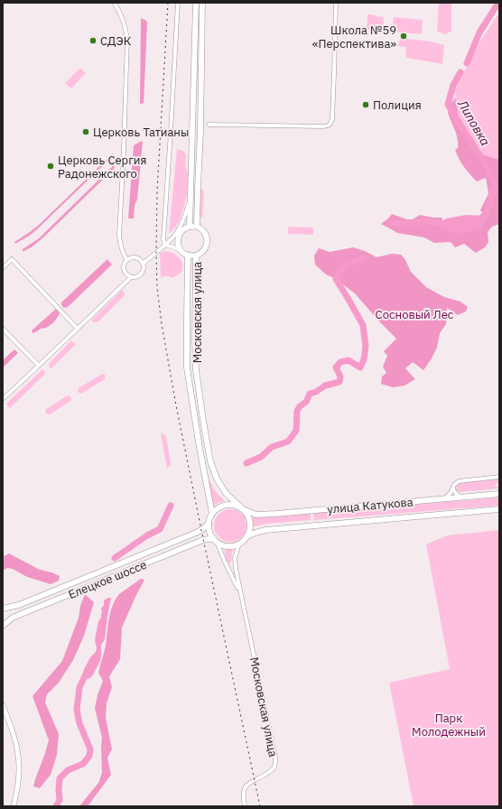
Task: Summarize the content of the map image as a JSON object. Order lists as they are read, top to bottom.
{
  "streets": {
    "main road": ["Московская улица", "улица Катукова", "Елецкое шоссе"]
  },
  "crossings": [
    ["Московская улица", "улица Катукова"],
    ["Московская улица", "Елецкое шоссе"],
    ["улица Катукова", "Елецкое шоссе"]
  ],
  "water": ["Липовка"],
  "parks": ["Сосновый Лес", "Парк Молодежный"],
  "places": [
    "Школа №59 «Перспектива»",
    "СДЭК",
    "Полиция",
    "Церковь Татианы",
    "Церковь Сергия Радонежского"
  ]
}
